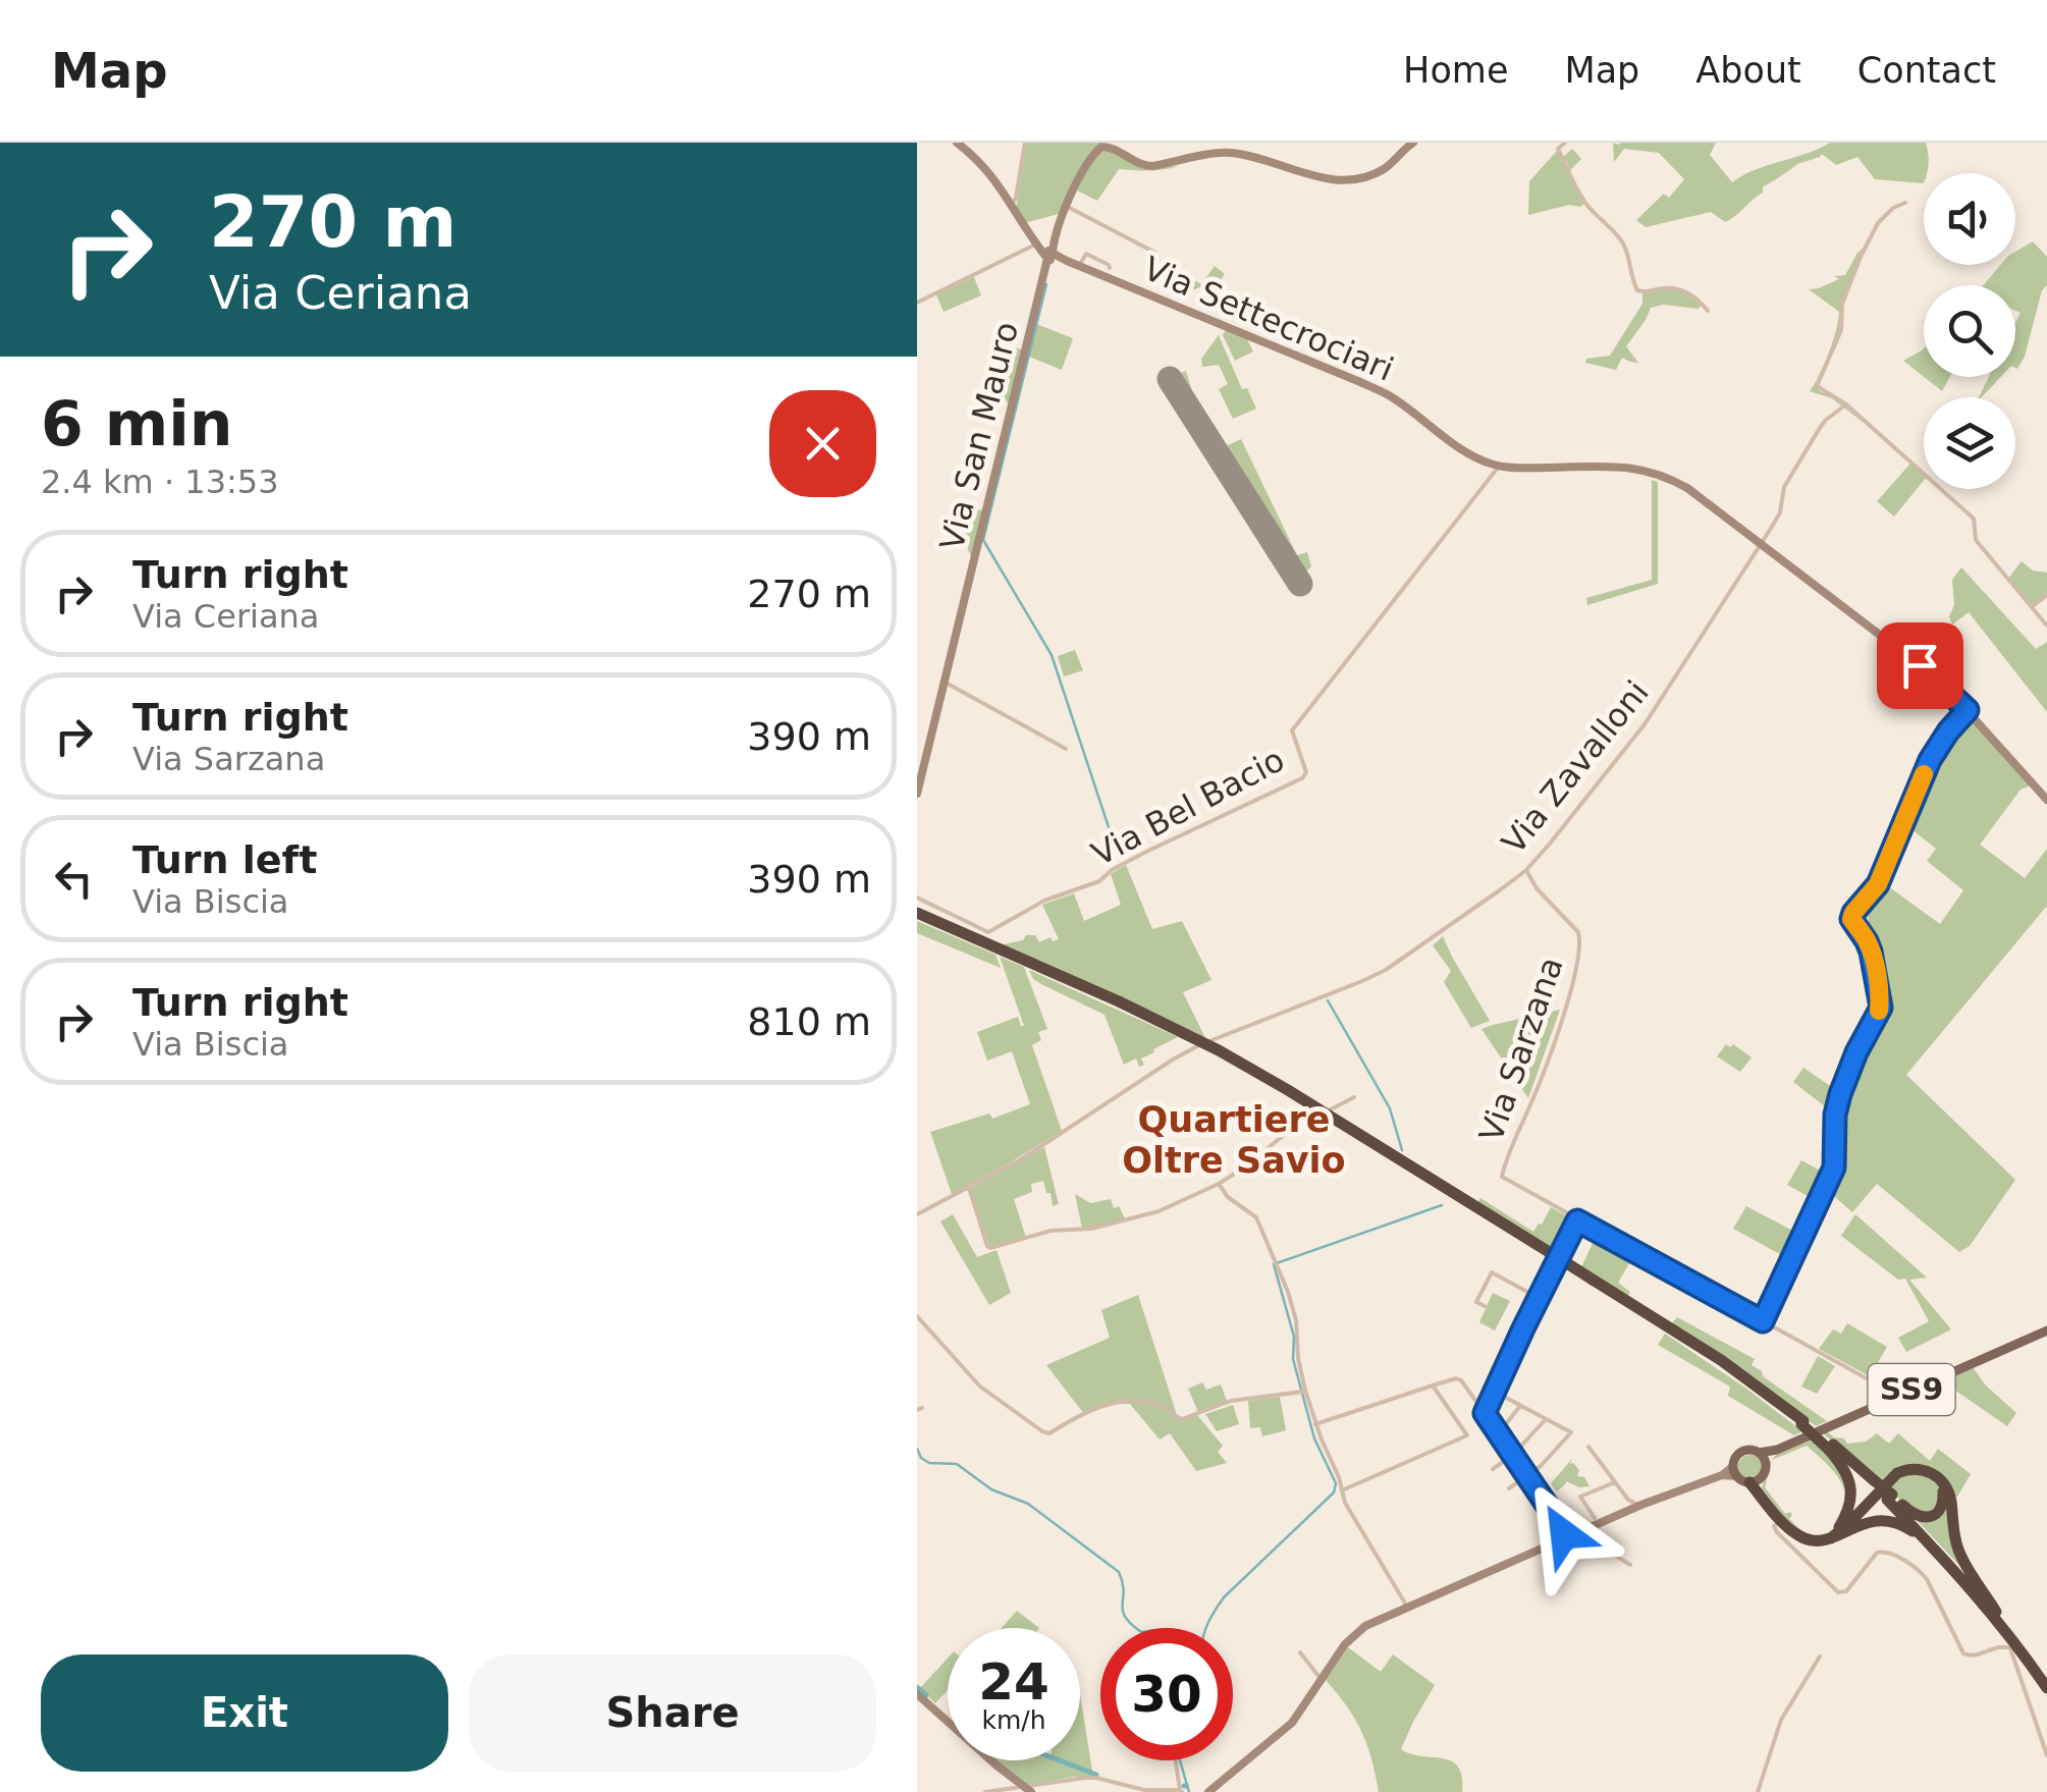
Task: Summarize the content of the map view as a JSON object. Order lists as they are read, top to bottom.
{
  "streets": {
    "main road": ["Via Settecrociari", "Via San Mauro", "SS9"],
    "street": ["Via Zavalloni", "Via Bel Bacio", "Via Sarzana"]
  },
  "crossings": [
    ["Via Settecrociari", "Via San Mauro"],
    ["Via Settecrociari", "Via Zavalloni"],
    ["Via Settecrociari", "Via Bel Bacio"],
    ["Via Zavalloni", "Via Sarzana"],
    ["Via Sarzana", "SS9"]
  ],
  "districts": ["Quartiere Oltre Savio"],
  "page": {
    "header": "Map",
    "nav": [
      "Home",
      "Map",
      "About",
      "Contact"
    ],
    "turn": ["270 m", "Via Ceriana"],
    "heading": ["6 min", "2.4 km · 13:53"],
    "list": [
      {
        "name": "Turn right",
        "note": "Via Ceriana",
        "value": "270 m"
      },
      {
        "name": "Turn right",
        "note": "Via Sarzana",
        "value": "390 m"
      },
      {
        "name": "Turn left",
        "note": "Via Biscia",
        "value": "390 m"
      },
      {
        "name": "Turn right",
        "note": "Via Biscia",
        "value": "810 m"
      }
    ],
    "speed": "24 km/h",
    "limit": "30",
    "buttons": ["Exit", "Share"]
  }
}
